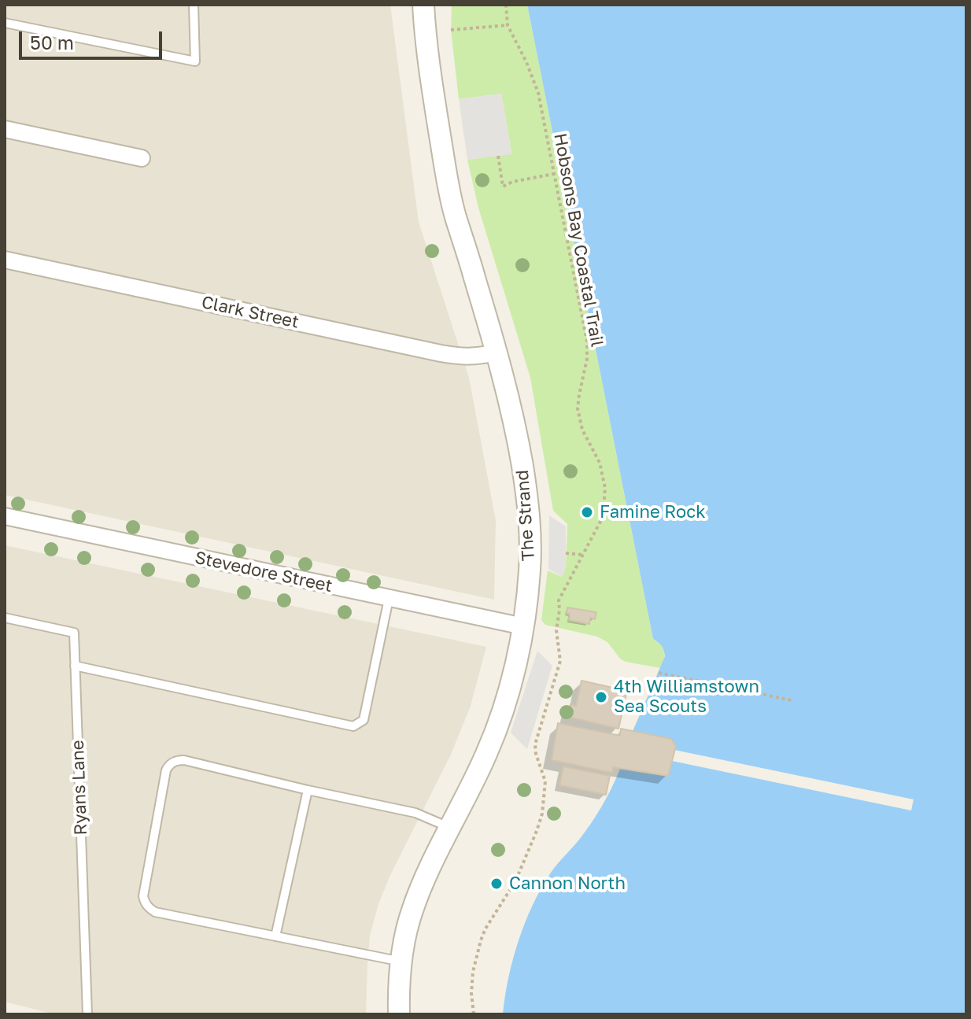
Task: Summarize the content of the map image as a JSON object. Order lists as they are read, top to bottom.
{
  "streets": {
    "street": ["Clark Street", "The Strand", "Stevedore Street"],
    "lane": ["Ryans Lane"],
    "path": ["Hobsons Bay Coastal Trail"]
  },
  "crossings": [
    ["Clark Street", "The Strand"],
    ["The Strand", "Stevedore Street"]
  ],
  "places": ["Famine Rock", "4th Williamstown Sea Scouts", "Cannon North"],
  "scale_bar": "50 m"
}
